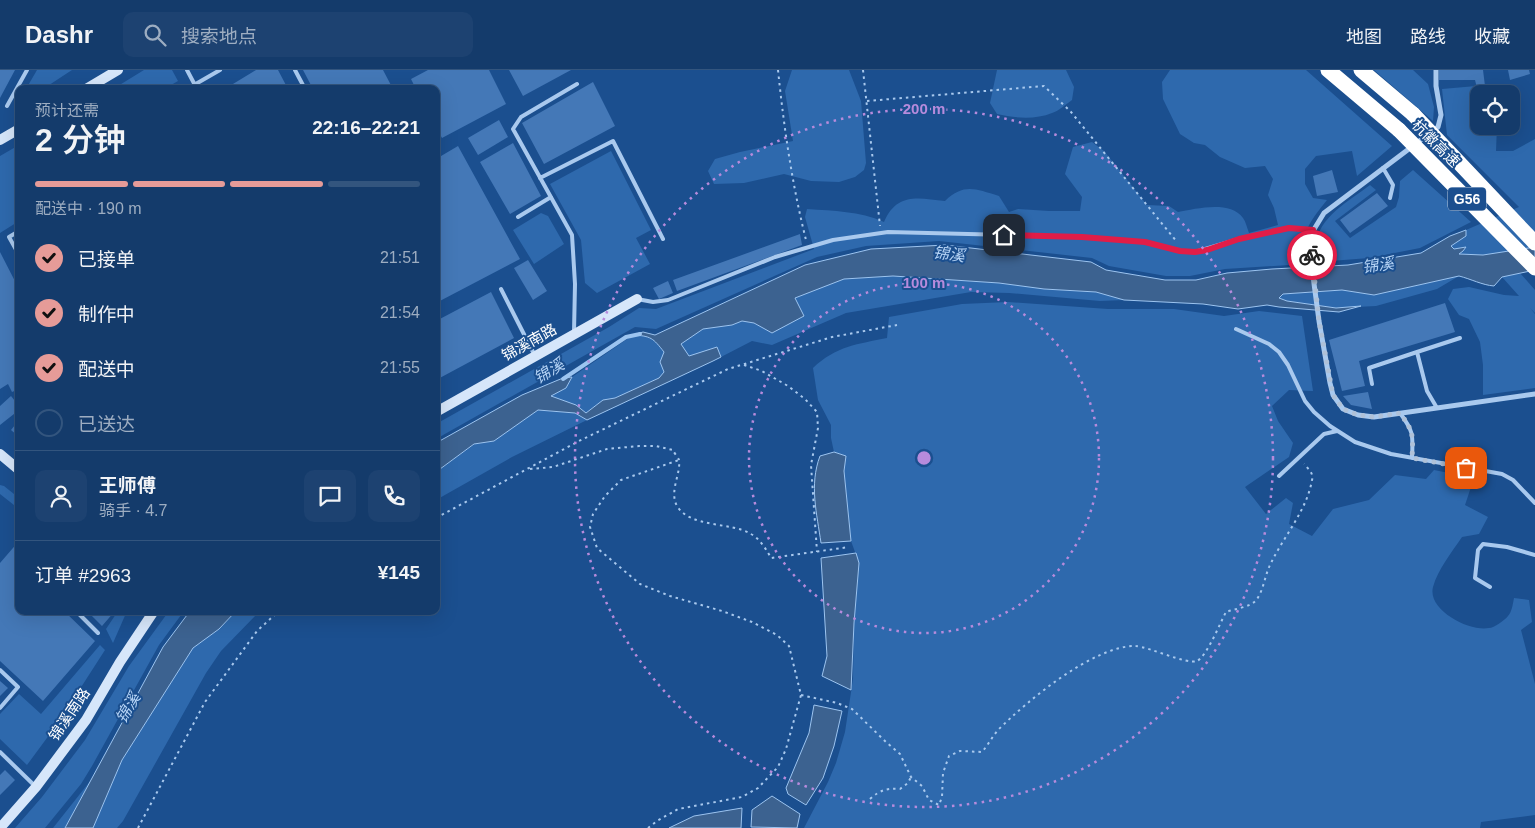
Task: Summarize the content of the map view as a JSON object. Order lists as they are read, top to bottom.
{
  "streets": {
    "highway": ["杭徽高速", "G56"],
    "street": ["锦溪南路"]
  },
  "water": ["锦溪"],
  "page": {
    "header": "Dashr",
    "search": "搜索地点",
    "nav": ["地图", "路线", "收藏"],
    "heading": ["2 分钟", "预计还需", "22:16–22:21"],
    "panel": [
      "王师傅",
      "骑手 · 4.7",
      "订单 #2963",
      "¥145"
    ],
    "bar": "配送中 · 190 m",
    "list": [
      ["已接单", "21:51"],
      ["制作中", "21:54"],
      ["配送中", "21:55"],
      "已送达"
    ]
  },
  "rings": ["200 m", "100 m"]
}
